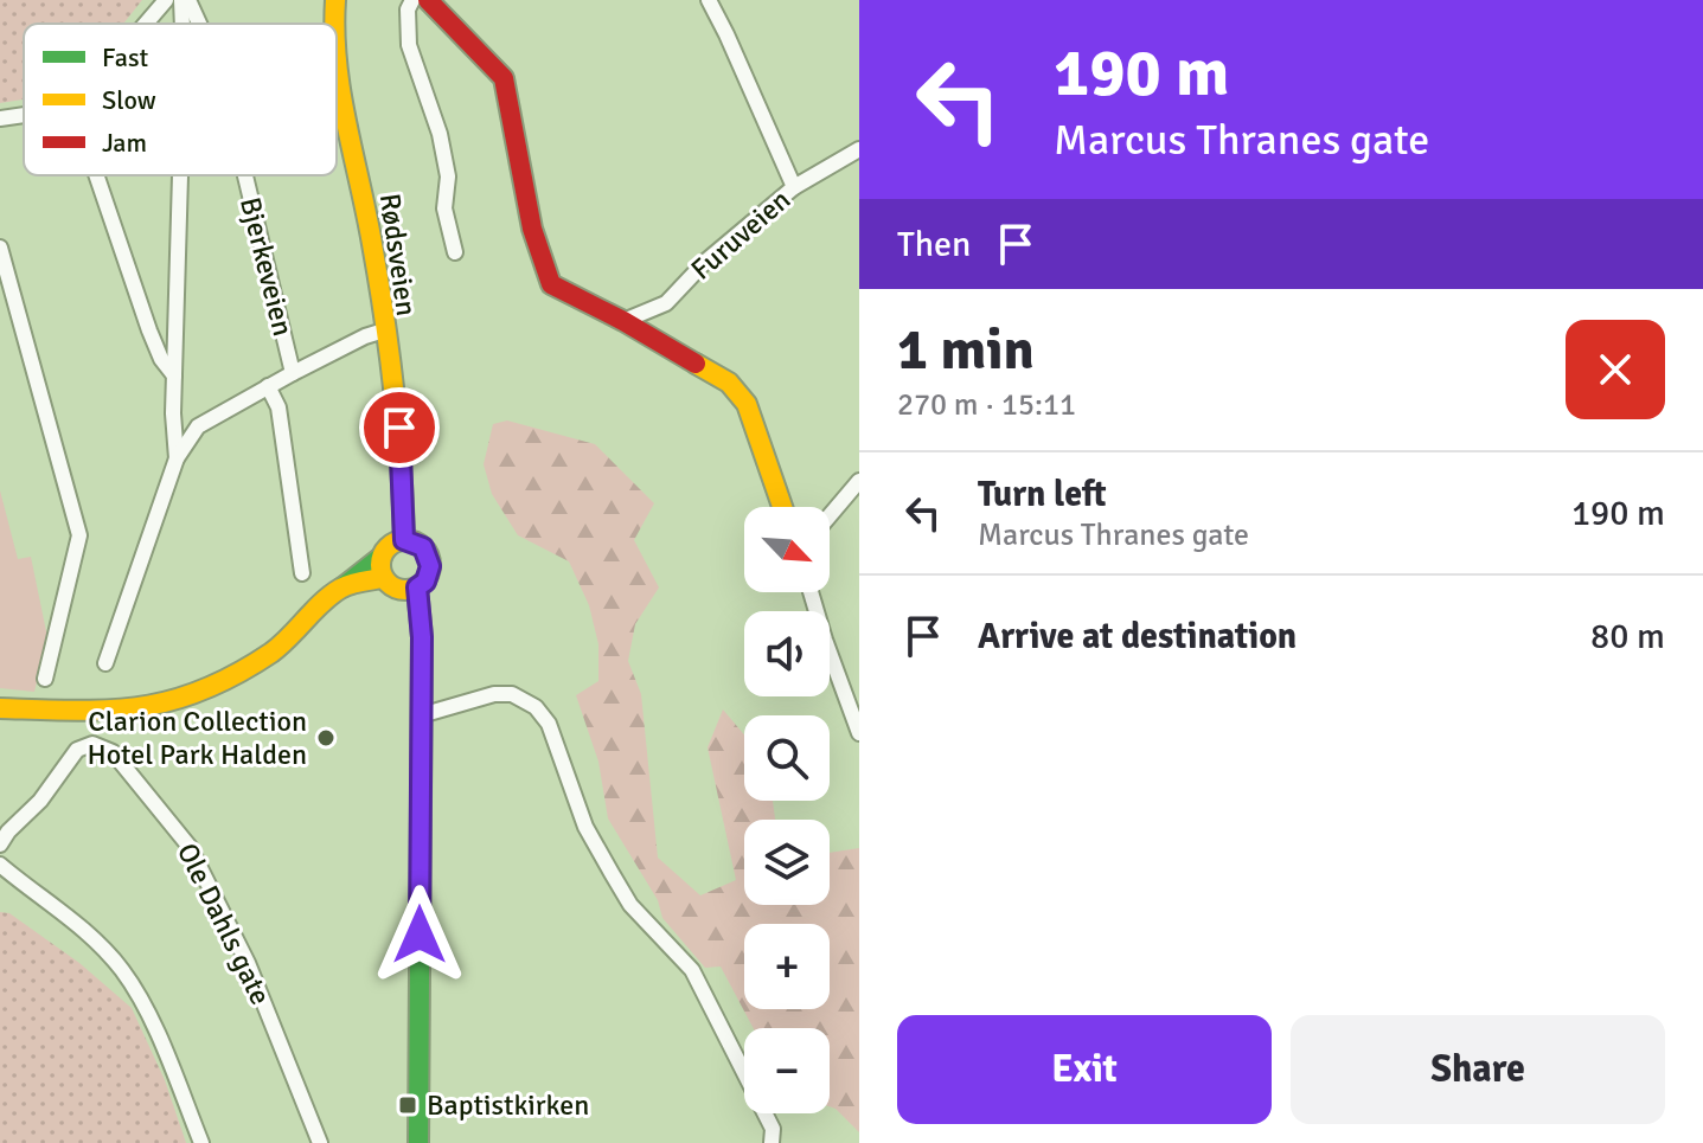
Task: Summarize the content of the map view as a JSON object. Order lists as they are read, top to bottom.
{
  "streets": {
    "main road": ["Rødsveien"],
    "street": ["Furuveien", "Bjerkeveien", "Ole Dahls gate"]
  },
  "crossings": [
    ["Rødsveien", "Bjerkeveien"]
  ],
  "places": {
    "other": ["Clarion Collection Hotel Park Halden"],
    "transit": ["Baptistkirken"]
  },
  "legend": ["Fast", "Slow", "Jam"],
  "north": "bottom right",
  "page": {
    "turn": ["190 m", "Marcus Thranes gate"],
    "then": "Then",
    "heading": ["1 min", "270 m · 15:11"],
    "list": [
      {
        "name": "Turn left",
        "note": "Marcus Thranes gate",
        "value": "190 m"
      },
      {
        "name": "Arrive at destination",
        "value": "80 m"
      }
    ],
    "map_buttons": ["+", "−"],
    "buttons": ["Exit", "Share"]
  }
}
